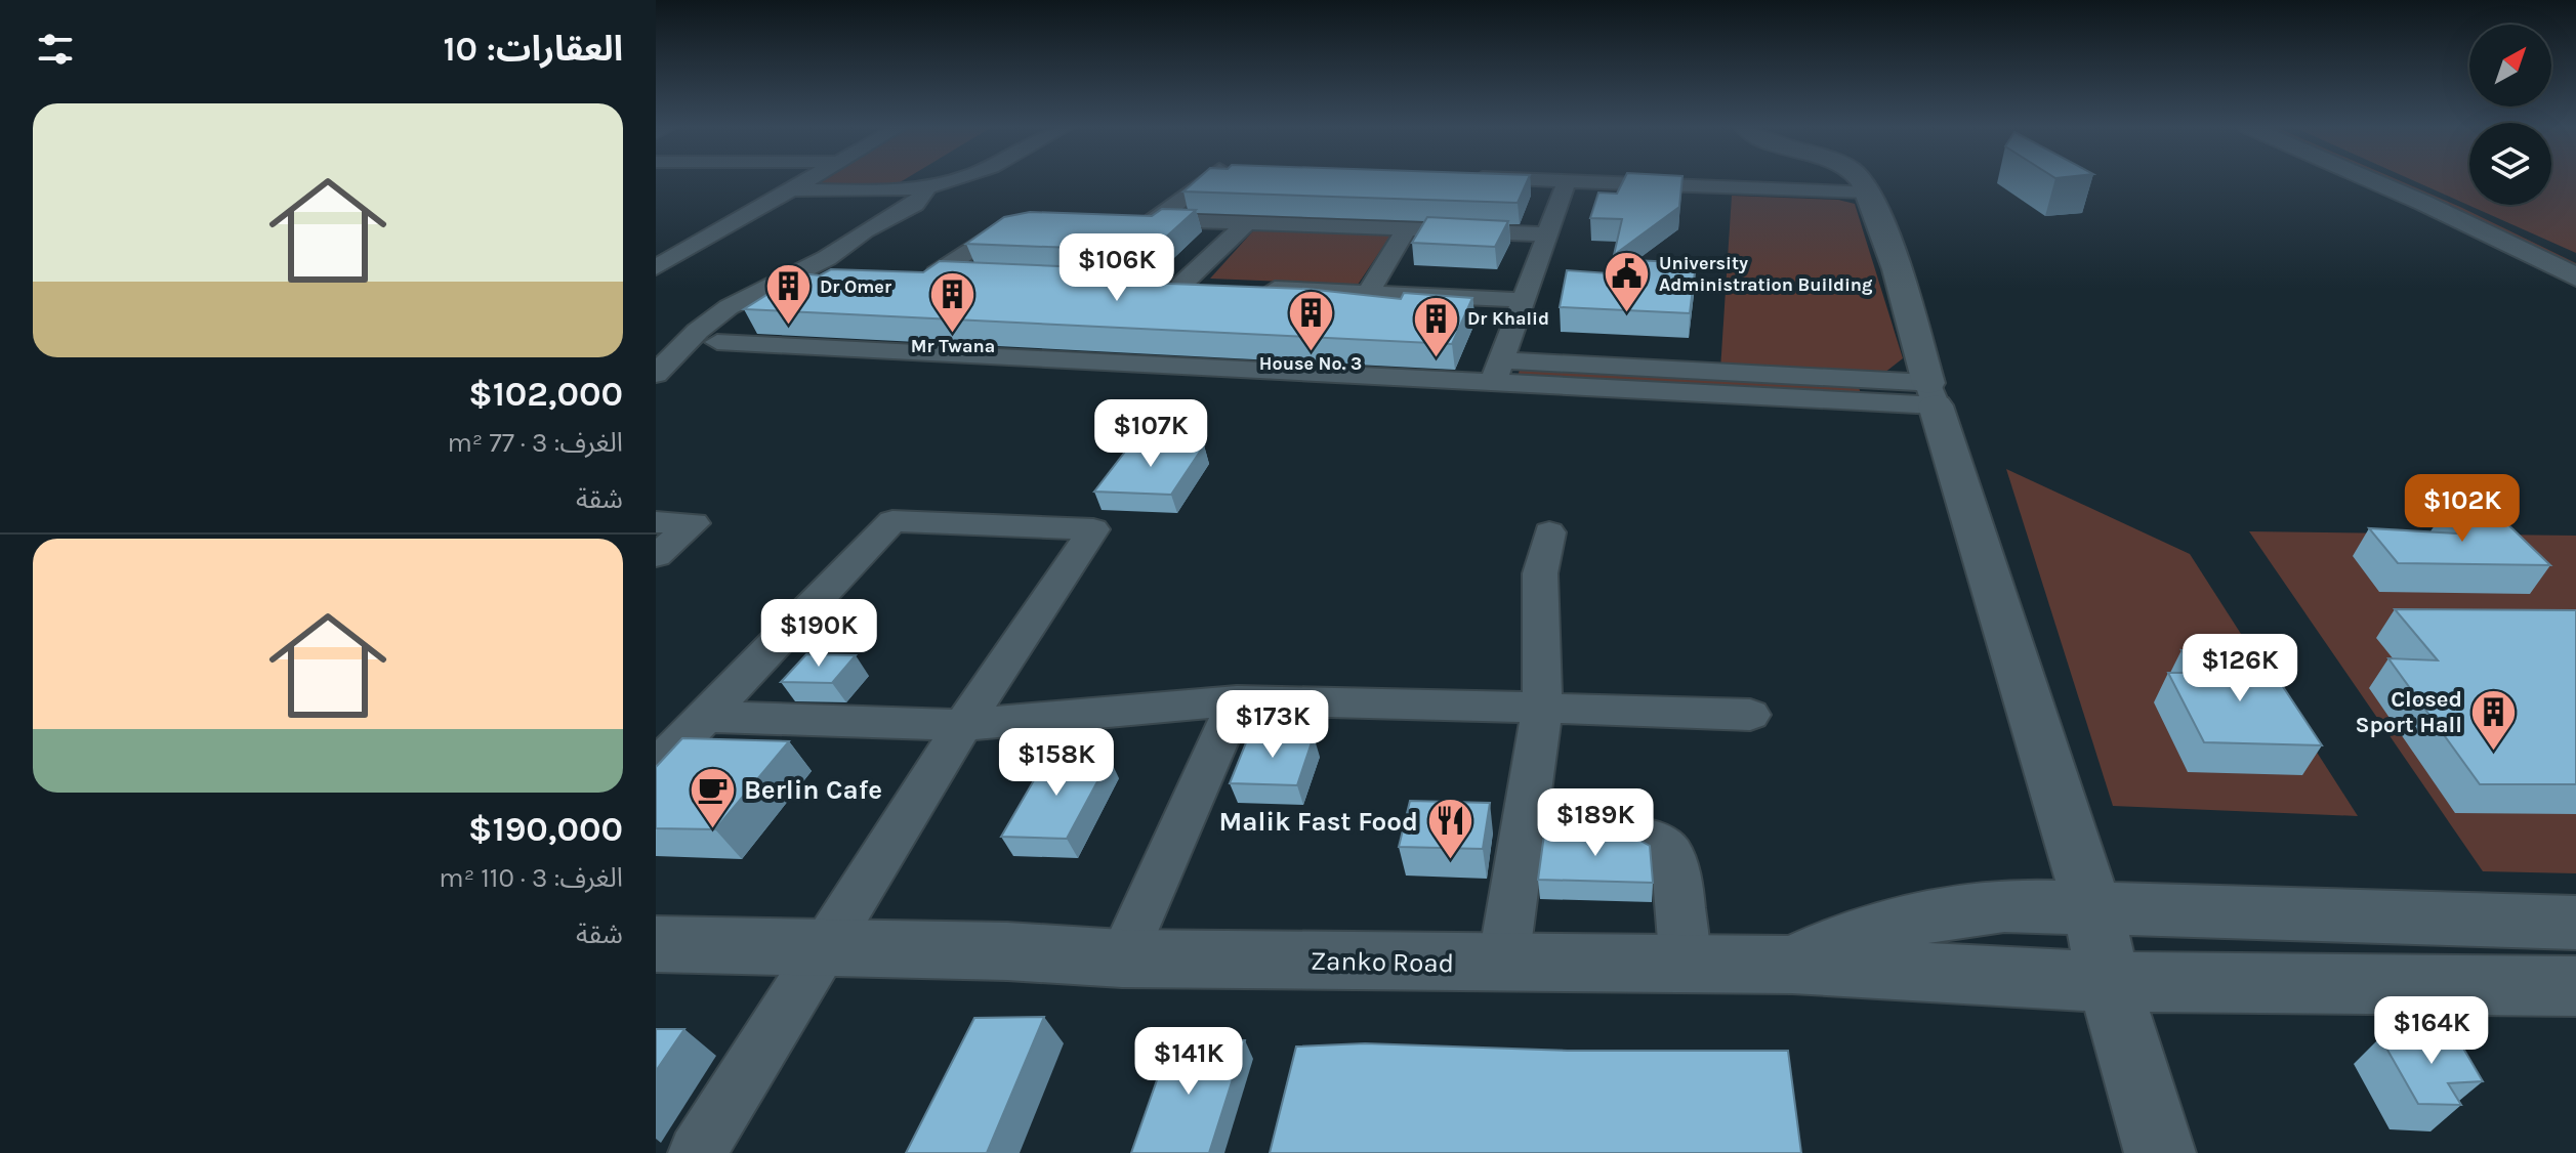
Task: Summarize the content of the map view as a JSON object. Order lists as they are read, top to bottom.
{
  "streets": {
    "street": ["Zanko Road"]
  },
  "places": {
    "public building": ["University Administration Building"],
    "building": [
      "Dr Omer",
      "Mr Twana",
      "House No. 3",
      "Dr Khalid",
      "Closed Sport Hall"
    ],
    "cafe": ["Berlin Cafe"],
    "restaurant": ["Malik Fast Food"]
  },
  "north": "top right",
  "page": {
    "heading": "العقارات: 10",
    "list": [
      {
        "name": "$102,000",
        "note": "الغرف: 3 · 77 m² · شقة"
      },
      {
        "name": "$190,000",
        "note": "الغرف: 3 · 110 m² · شقة"
      }
    ],
    "price": [
      "$106K",
      "$107K",
      "$102K",
      "$190K",
      "$126K",
      "$173K",
      "$158K",
      "$189K",
      "$164K",
      "$141K"
    ]
  }
}
